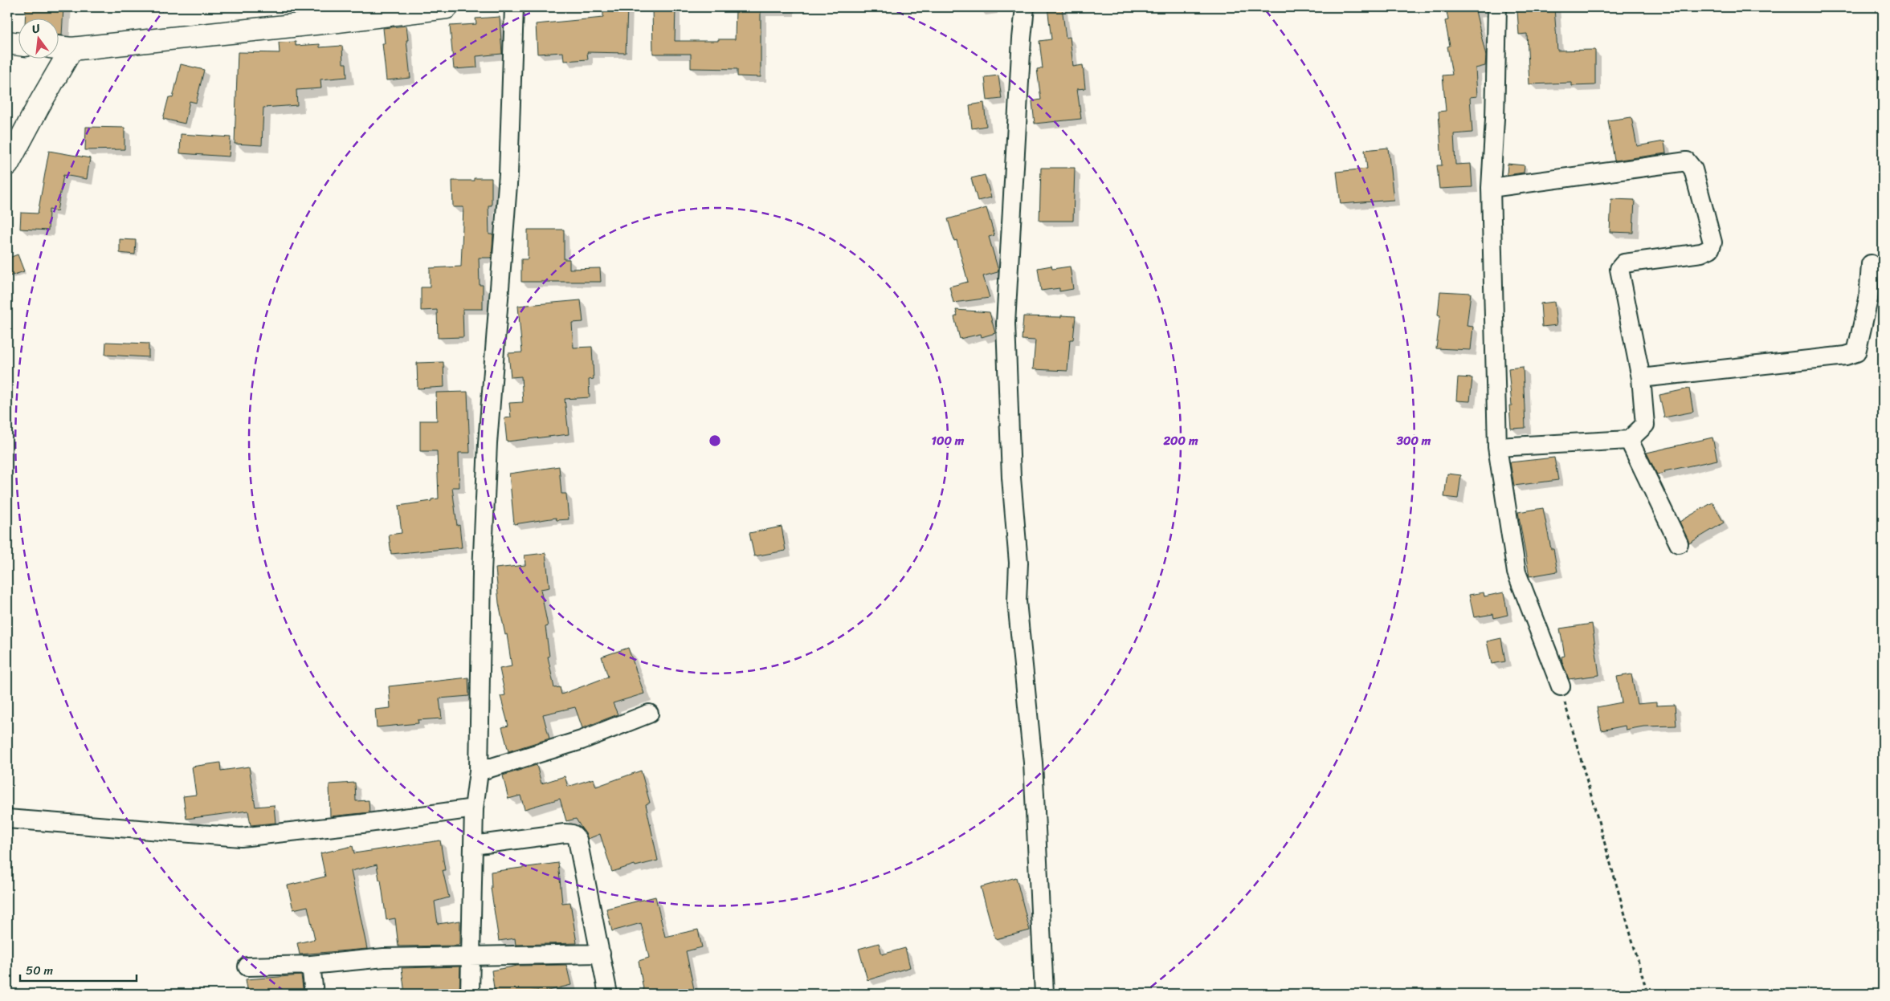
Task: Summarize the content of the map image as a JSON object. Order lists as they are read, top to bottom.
{
  "scale_bar": "50 m",
  "north": "top",
  "rings": ["100 m", "200 m", "300 m"]
}
